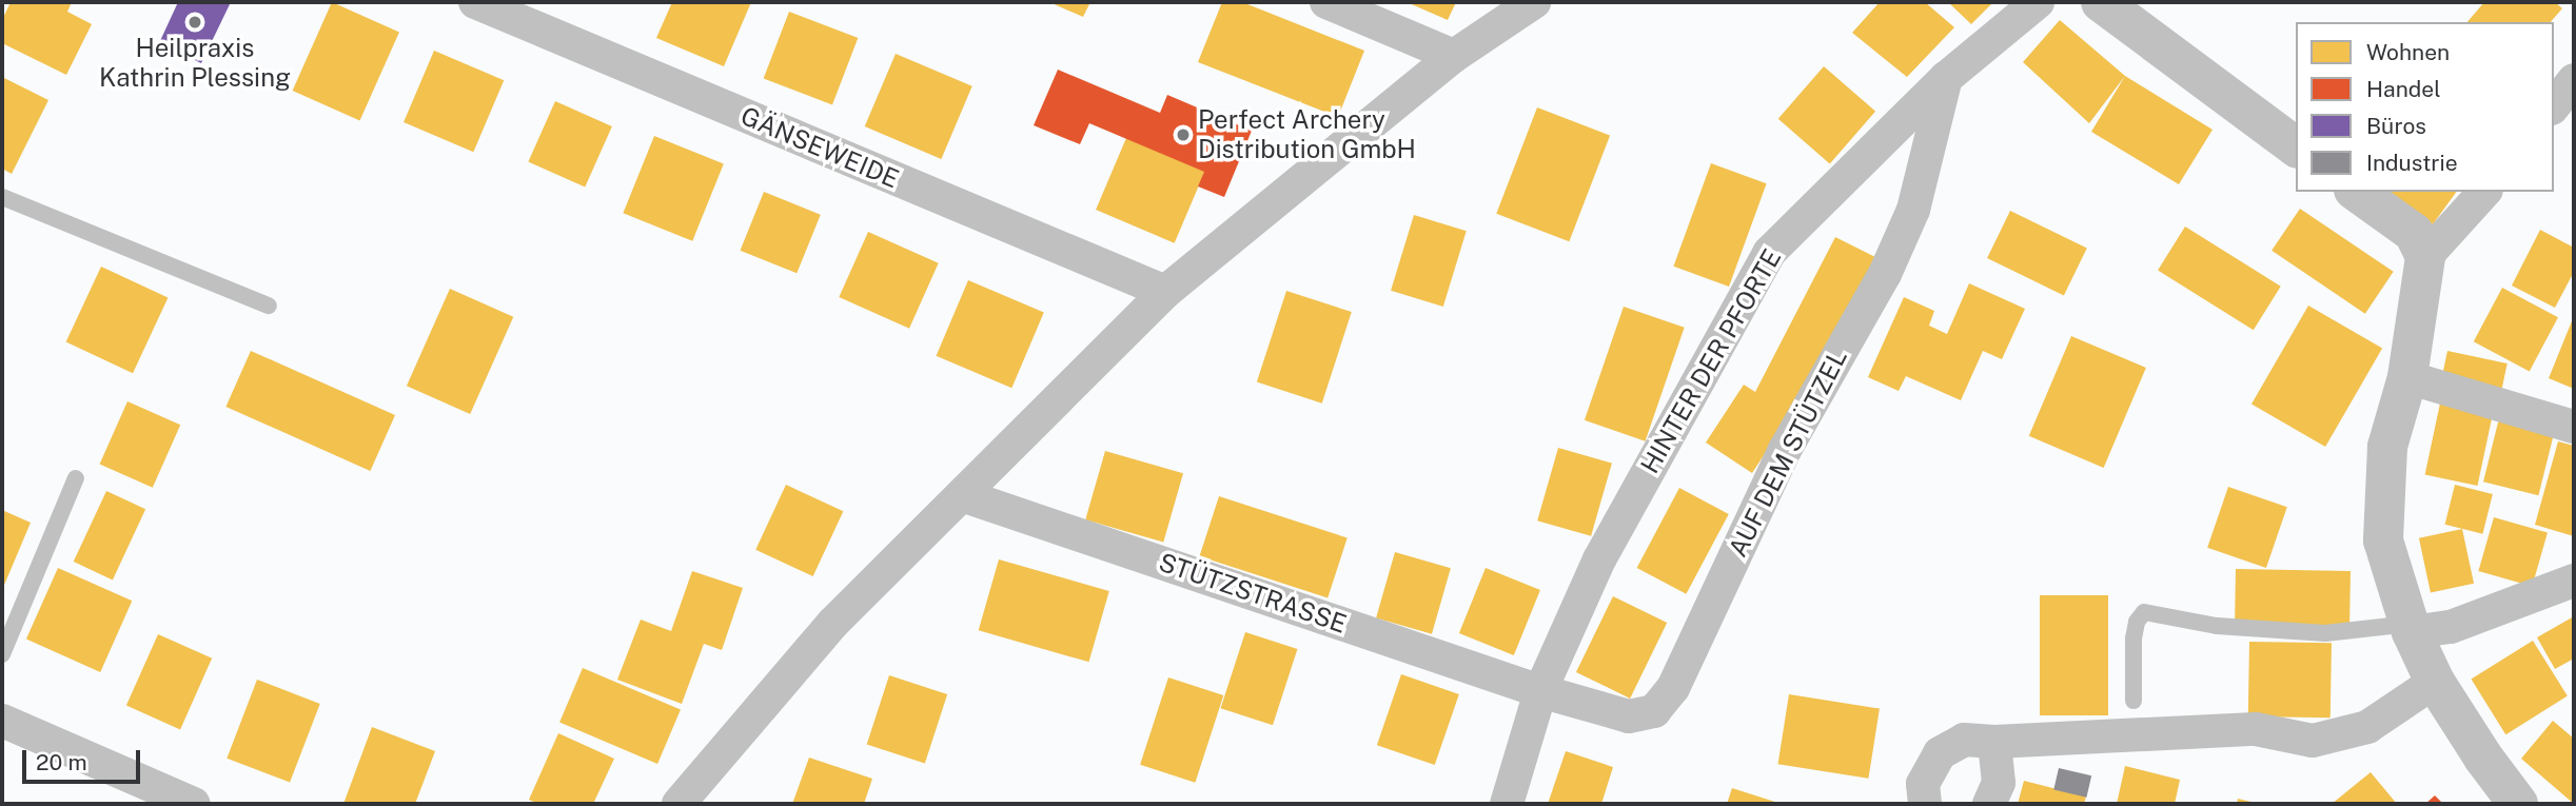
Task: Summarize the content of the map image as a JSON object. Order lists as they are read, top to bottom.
{
  "streets": {
    "street": [
      "GÄNSEWEIDE",
      "HINTER DER PFORTE",
      "AUF DEM STÜTZEL",
      "STÜTZSTRASSE"
    ]
  },
  "crossings": [
    ["HINTER DER PFORTE", "AUF DEM STÜTZEL"],
    ["HINTER DER PFORTE", "STÜTZSTRASSE"],
    ["AUF DEM STÜTZEL", "STÜTZSTRASSE"]
  ],
  "places": ["Heilpraxis Kathrin Plessing", "Perfect Archery Distribution GmbH"],
  "legend": [
    "Wohnen",
    "Handel",
    "Büros",
    "Industrie"
  ],
  "scale_bar": "20 m"
}
